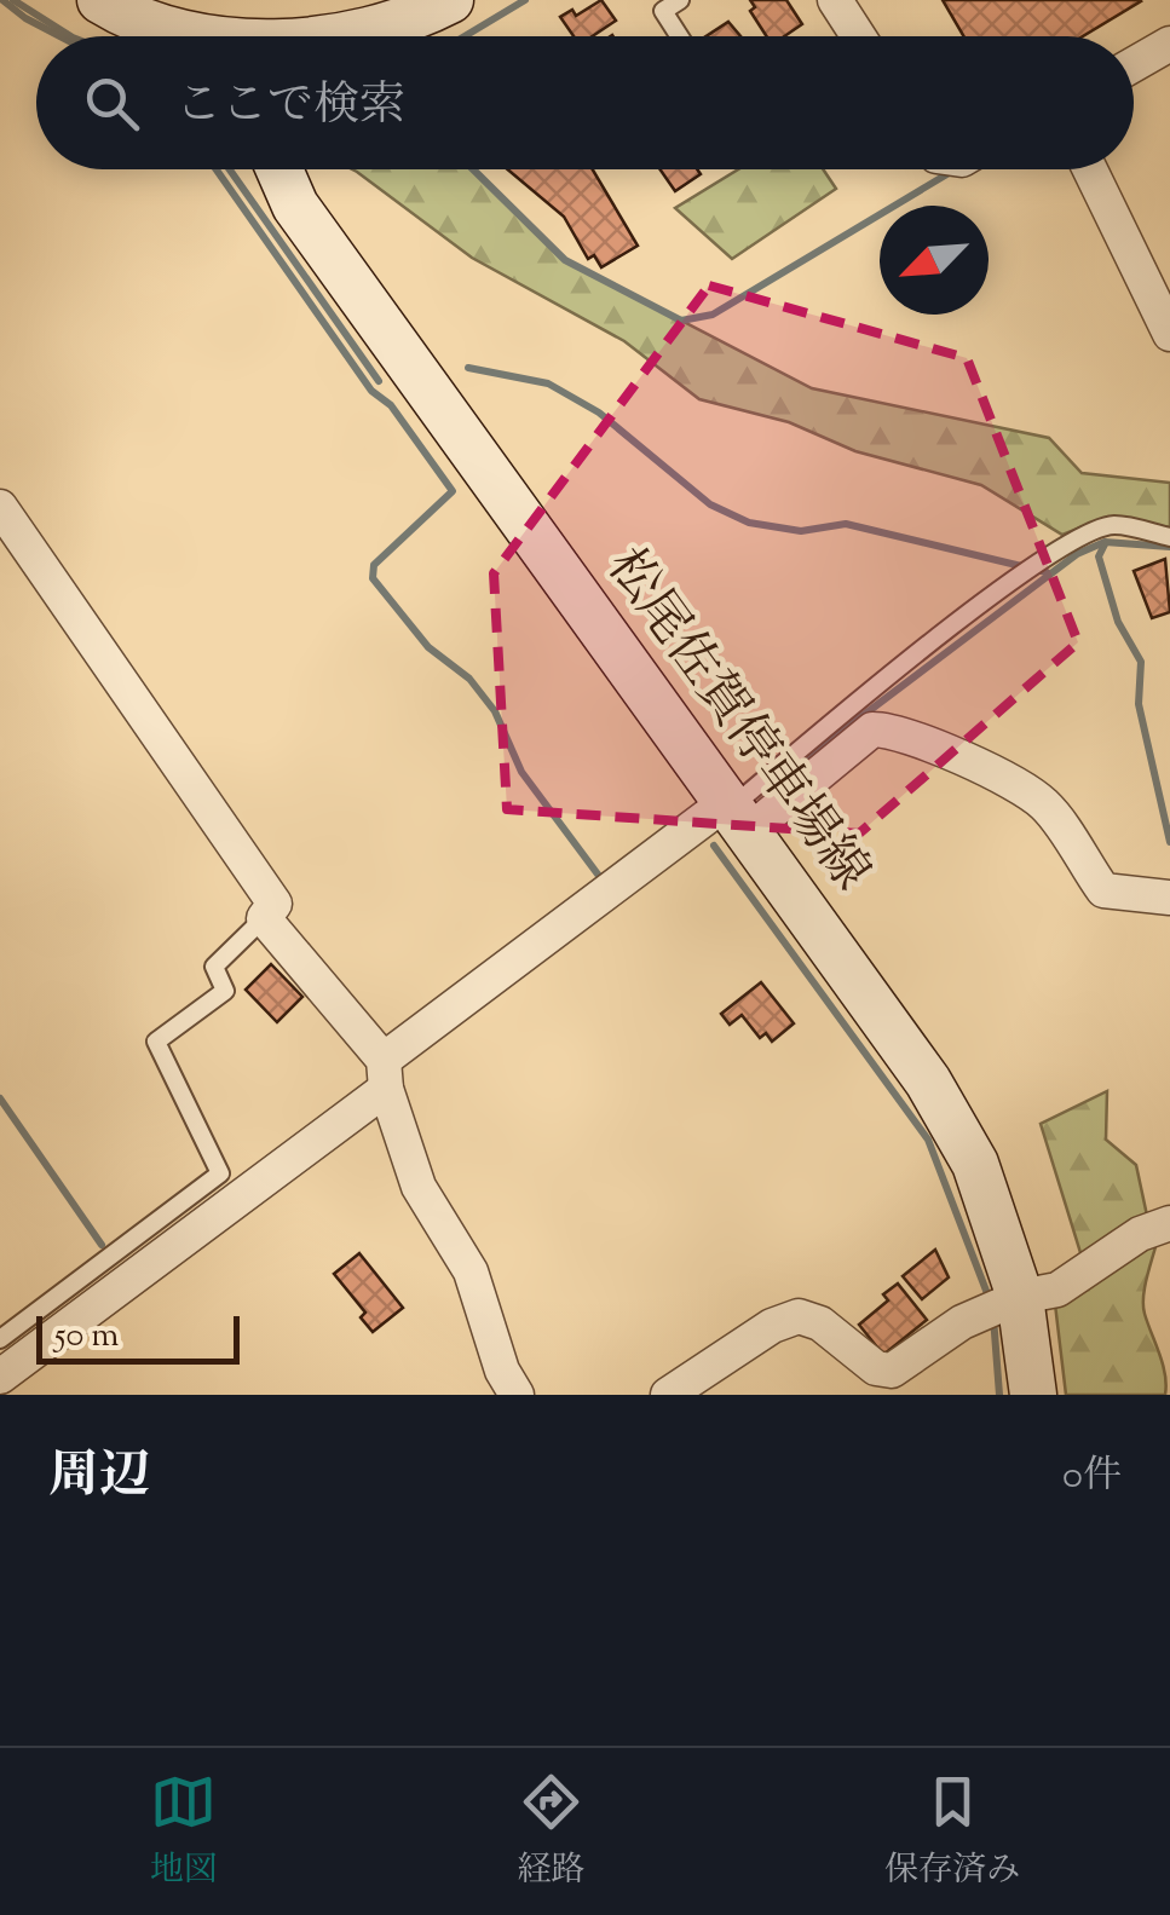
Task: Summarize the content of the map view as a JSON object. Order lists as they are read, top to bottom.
{
  "streets": {
    "main road": ["松尾佐賀停車場線"]
  },
  "scale_bar": "50 m",
  "north": "bottom left",
  "page": {
    "search": "ここで検索",
    "scale": "50 m",
    "heading": ["周辺", "0件"],
    "nav": ["地図", "経路", "保存済み"]
  }
}
